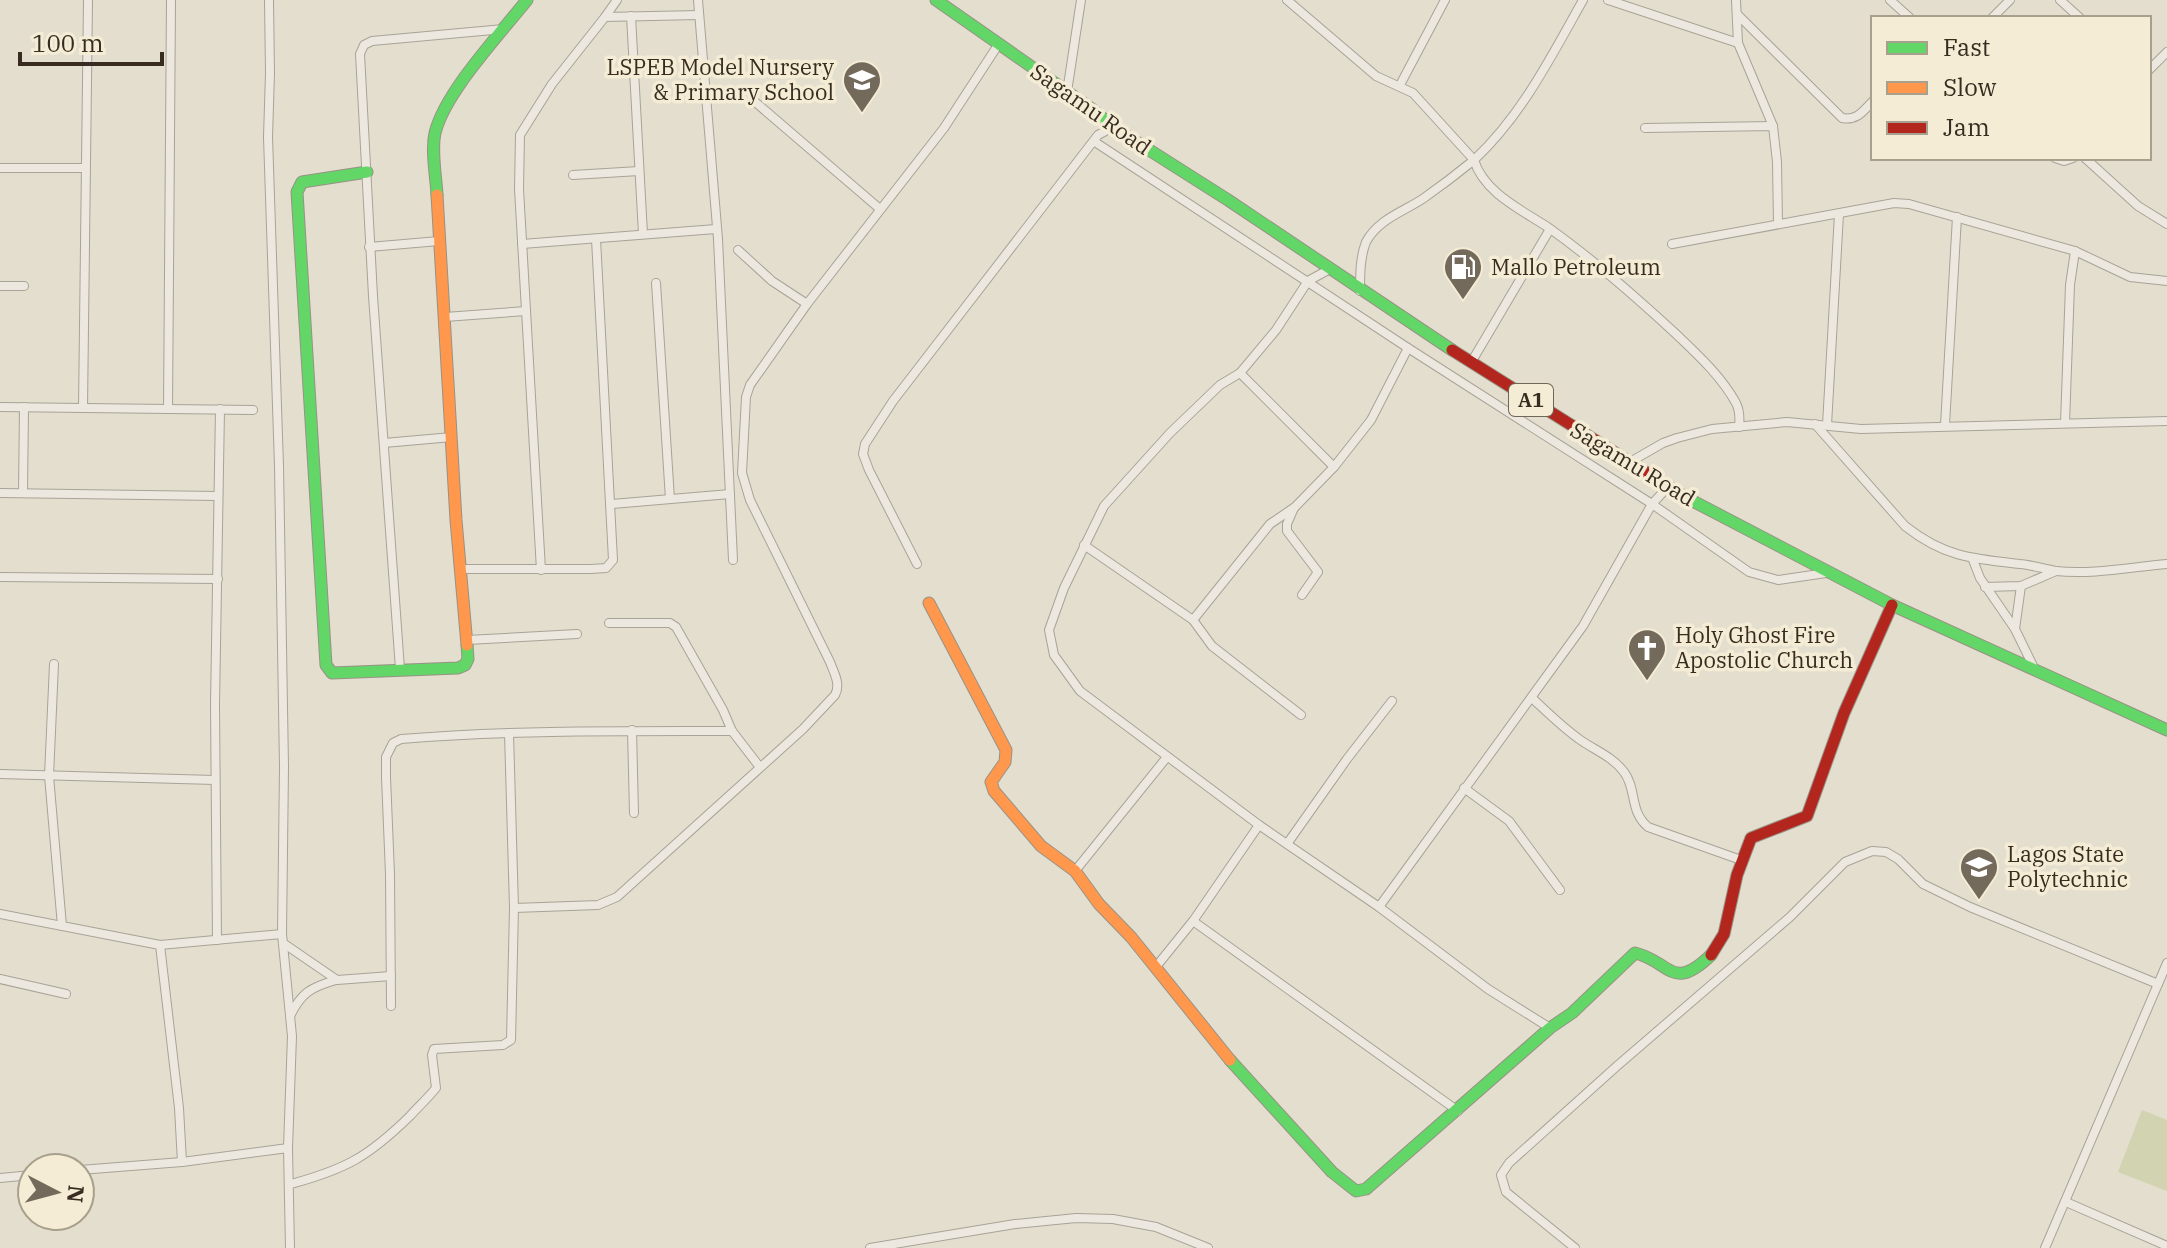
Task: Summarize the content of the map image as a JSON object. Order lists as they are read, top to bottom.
{
  "streets": {
    "main road": ["Sagamu Road", "A1"]
  },
  "places": {
    "school or university": ["LSPEB Model Nursery & Primary School", "Lagos State Polytechnic"],
    "fuel station": ["Mallo Petroleum"],
    "church": ["Holy Ghost Fire Apostolic Church"]
  },
  "legend": ["Fast", "Slow", "Jam"],
  "scale_bar": "100 m",
  "north": "right"
}
